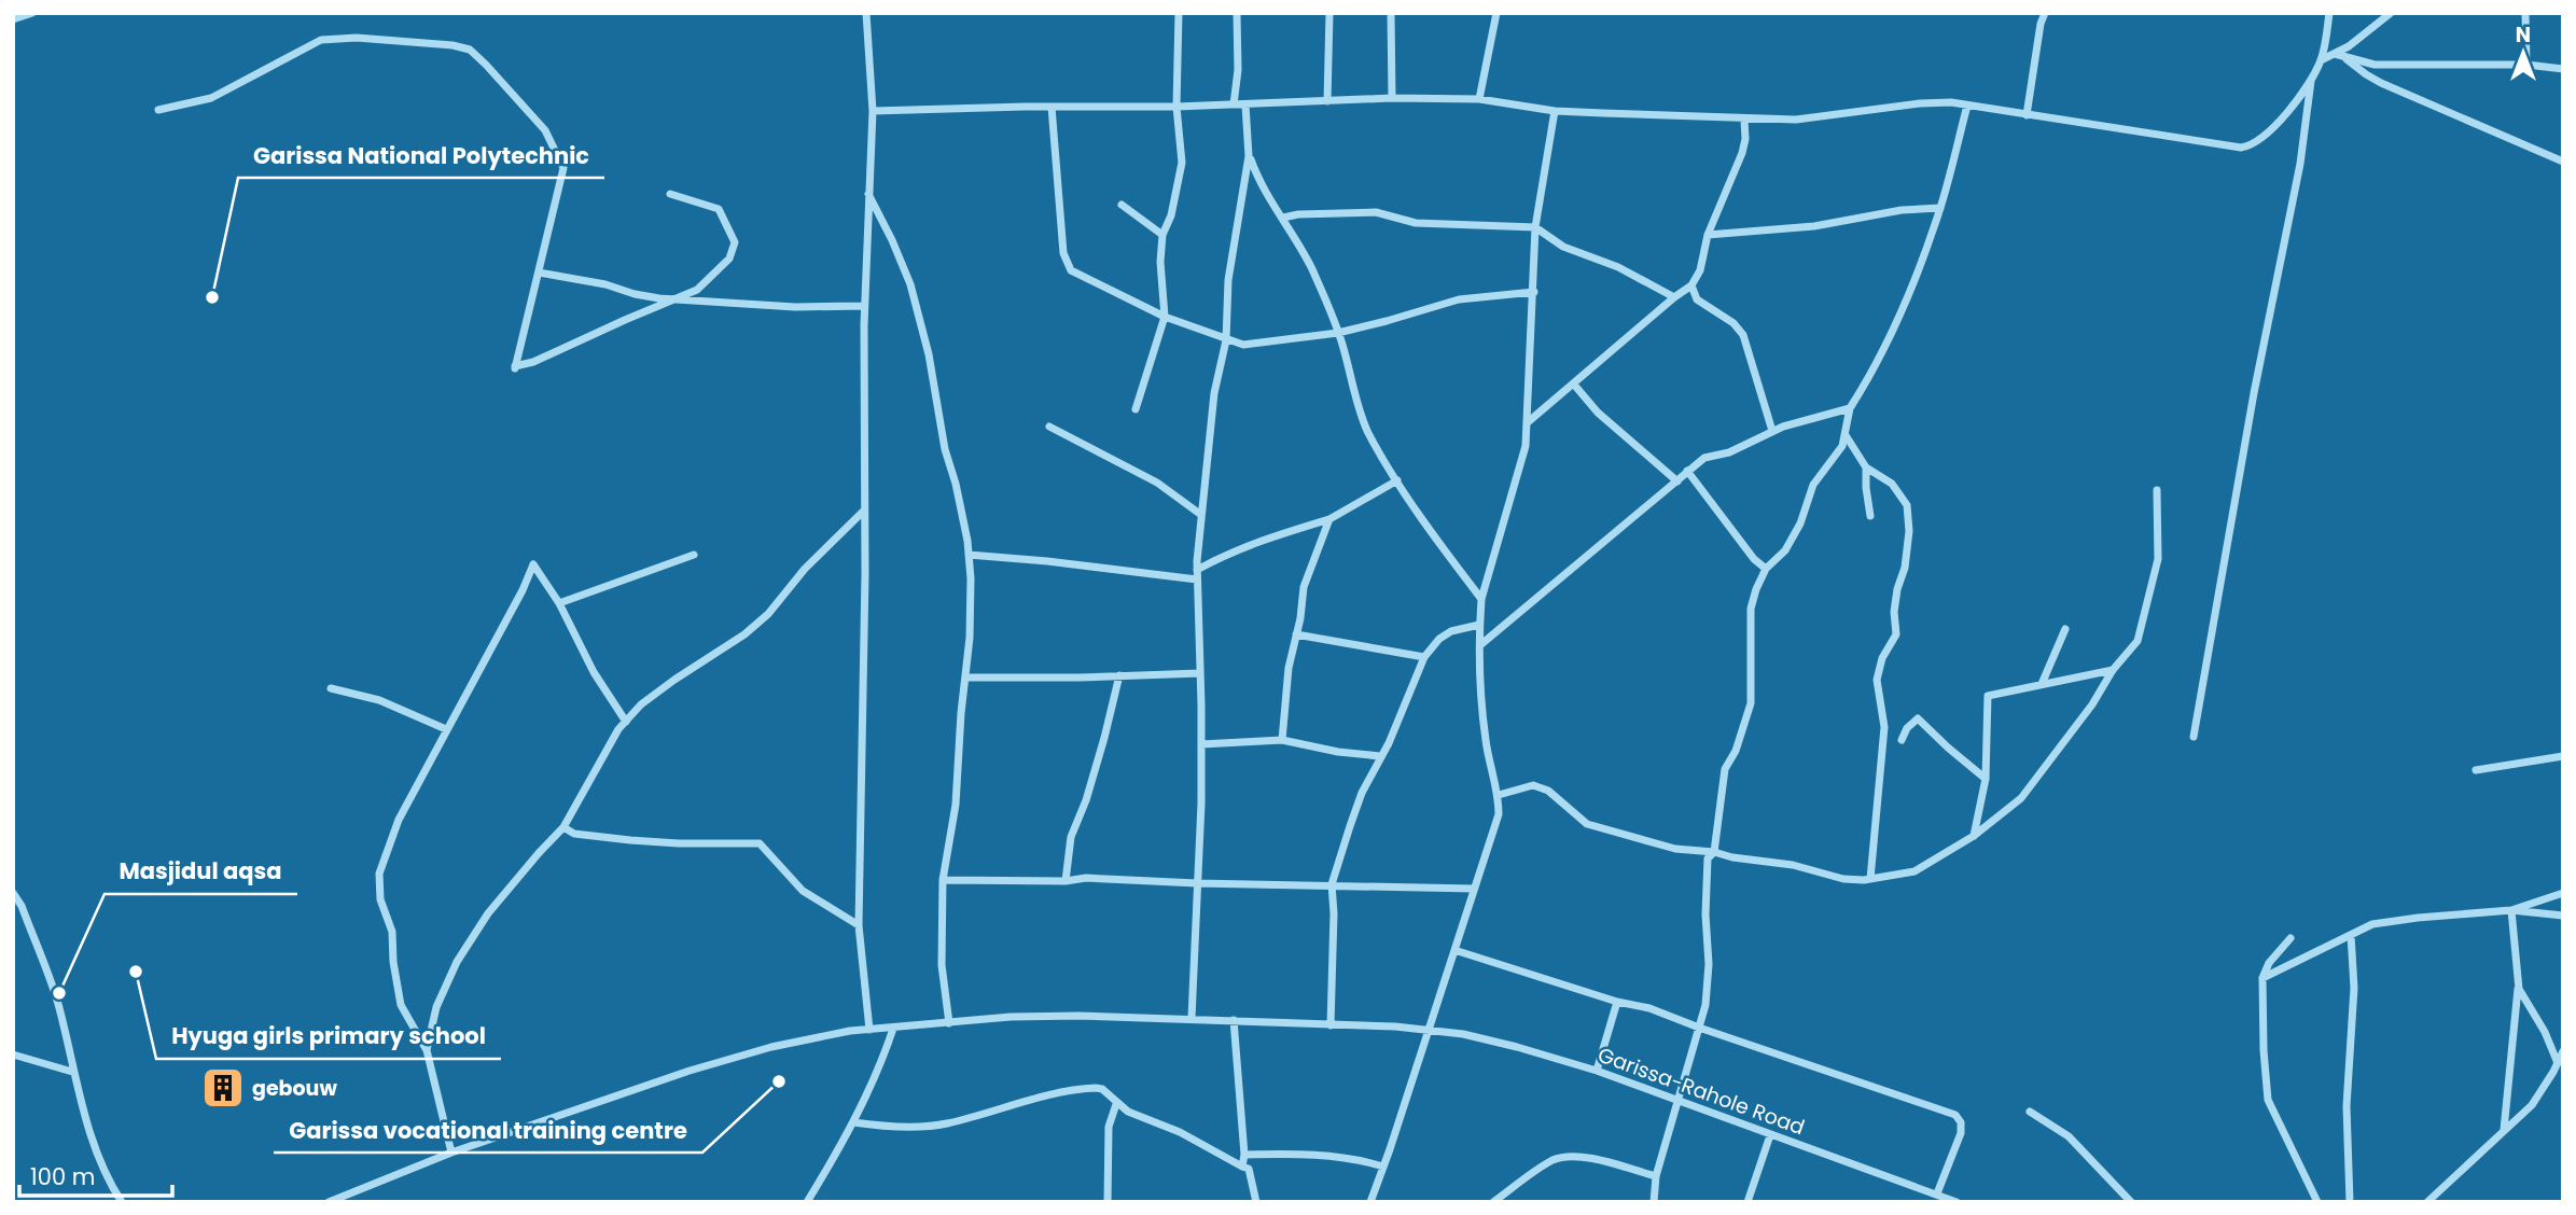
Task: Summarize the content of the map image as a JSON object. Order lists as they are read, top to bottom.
{
  "streets": {
    "street": ["Garissa-Rahole Road"]
  },
  "places": {
    "other": [
      "Garissa National Polytechnic",
      "Hyuga girls primary school",
      "Masjidul aqsa",
      "Garissa vocational training centre"
    ],
    "building": ["gebouw"]
  },
  "scale_bar": "100 m",
  "north": "top"
}
